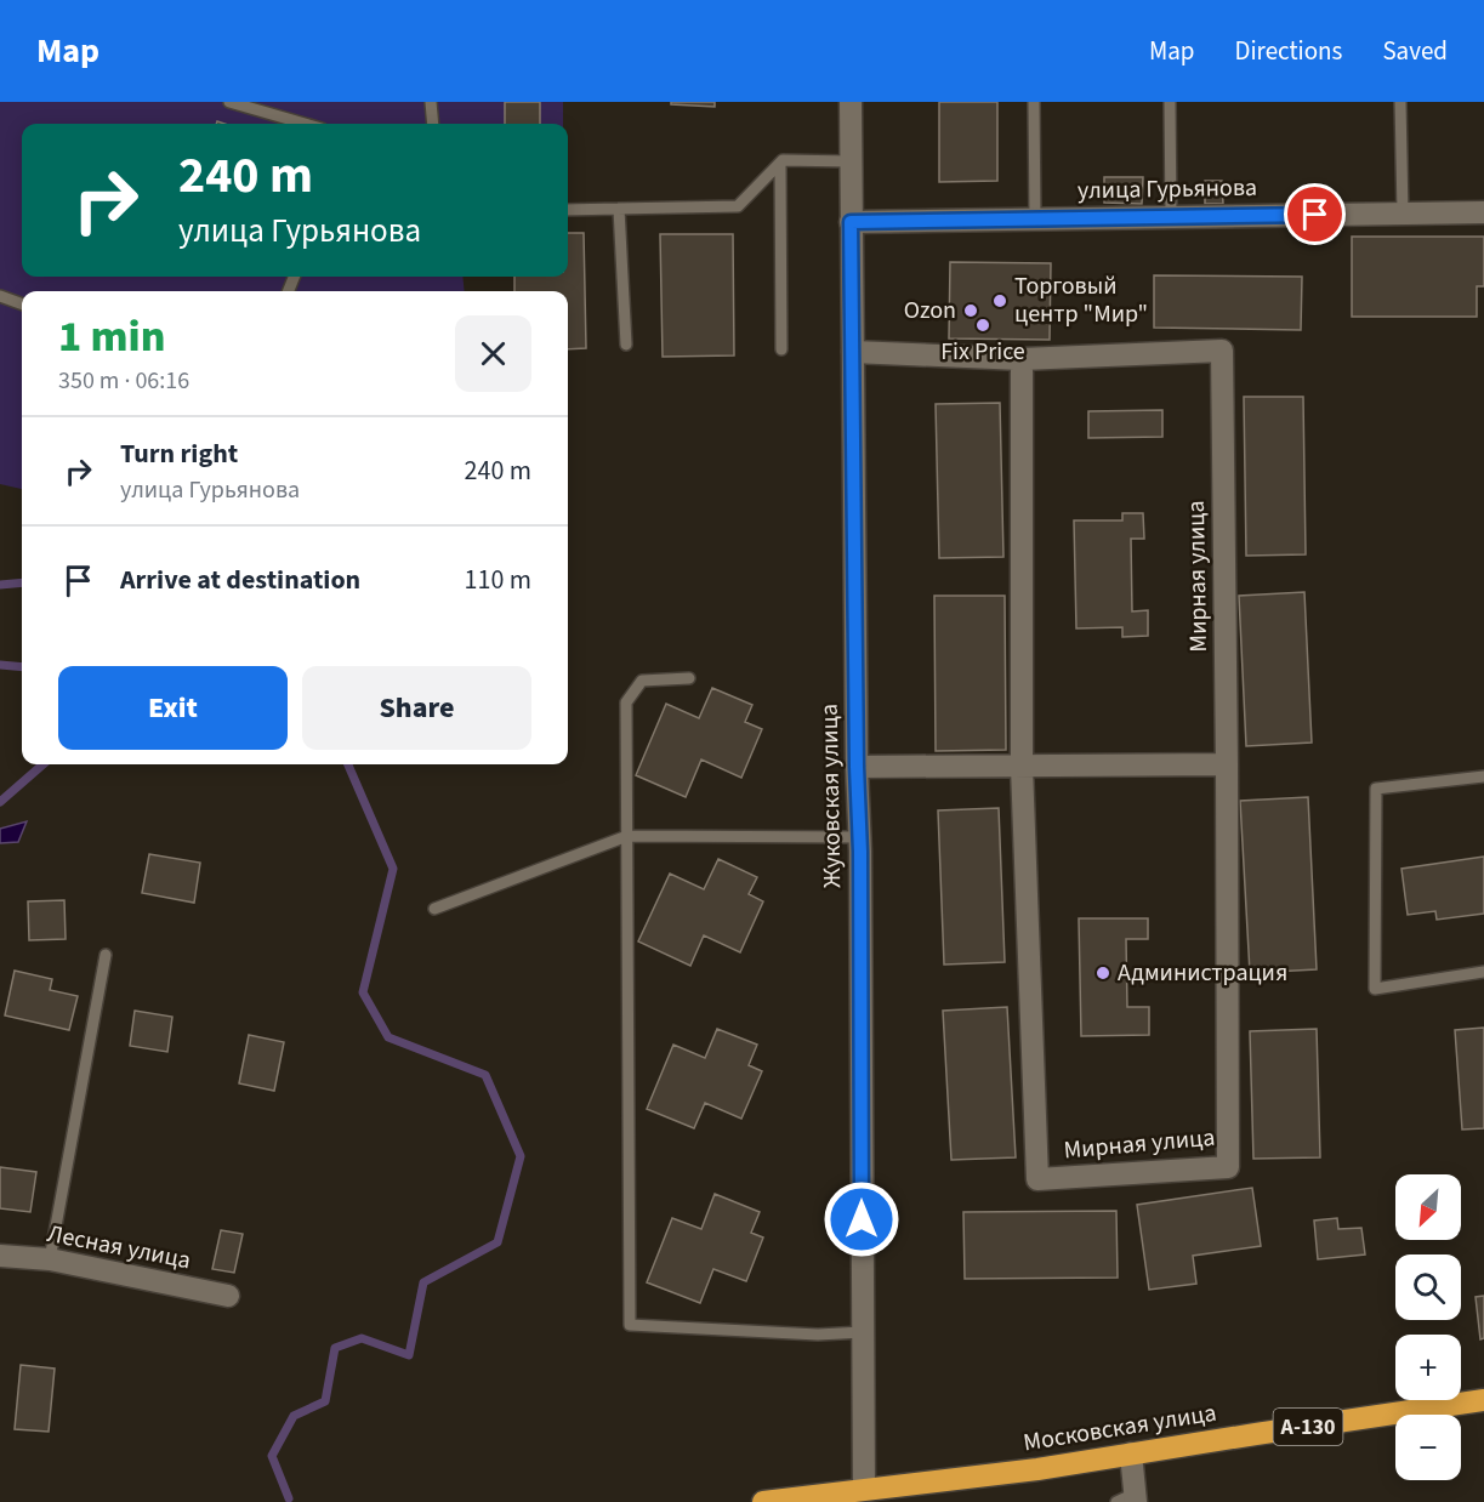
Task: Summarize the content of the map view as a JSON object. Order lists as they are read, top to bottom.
{
  "streets": {
    "highway": ["А-130", "Московская улица"],
    "street": [
      "улица Гурьянова",
      "Мирная улица",
      "Жуковская улица",
      "Лесная улица"
    ]
  },
  "crossings": [
    ["улица Гурьянова", "Жуковская улица"],
    ["Мирная улица", "Жуковская улица"],
    ["Жуковская улица", "Московская улица"]
  ],
  "places": [
    "Торговый центр \"Мир\"",
    "Ozon",
    "Fix Price",
    "Администрация"
  ],
  "north": "bottom left",
  "page": {
    "header": "Map",
    "nav": ["Map", "Directions", "Saved"],
    "turn": ["240 m", "улица Гурьянова"],
    "heading": ["1 min", "350 m · 06:16"],
    "list": [
      {
        "name": "Turn right",
        "note": "улица Гурьянова",
        "value": "240 m"
      },
      {
        "name": "Arrive at destination",
        "value": "110 m"
      }
    ],
    "buttons": ["Exit", "Share"],
    "map_buttons": ["+", "−"]
  }
}
